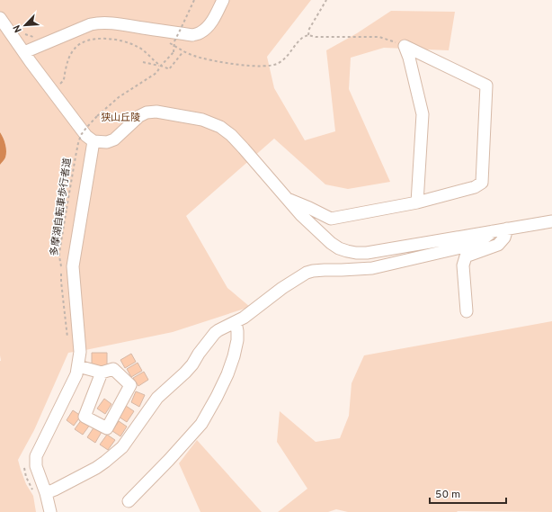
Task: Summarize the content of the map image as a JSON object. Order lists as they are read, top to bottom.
{
  "streets": {
    "path": ["多摩湖自転車歩行者道"]
  },
  "parks": ["狭山丘陵"],
  "scale_bar": "50 m",
  "north": "bottom left"
}
